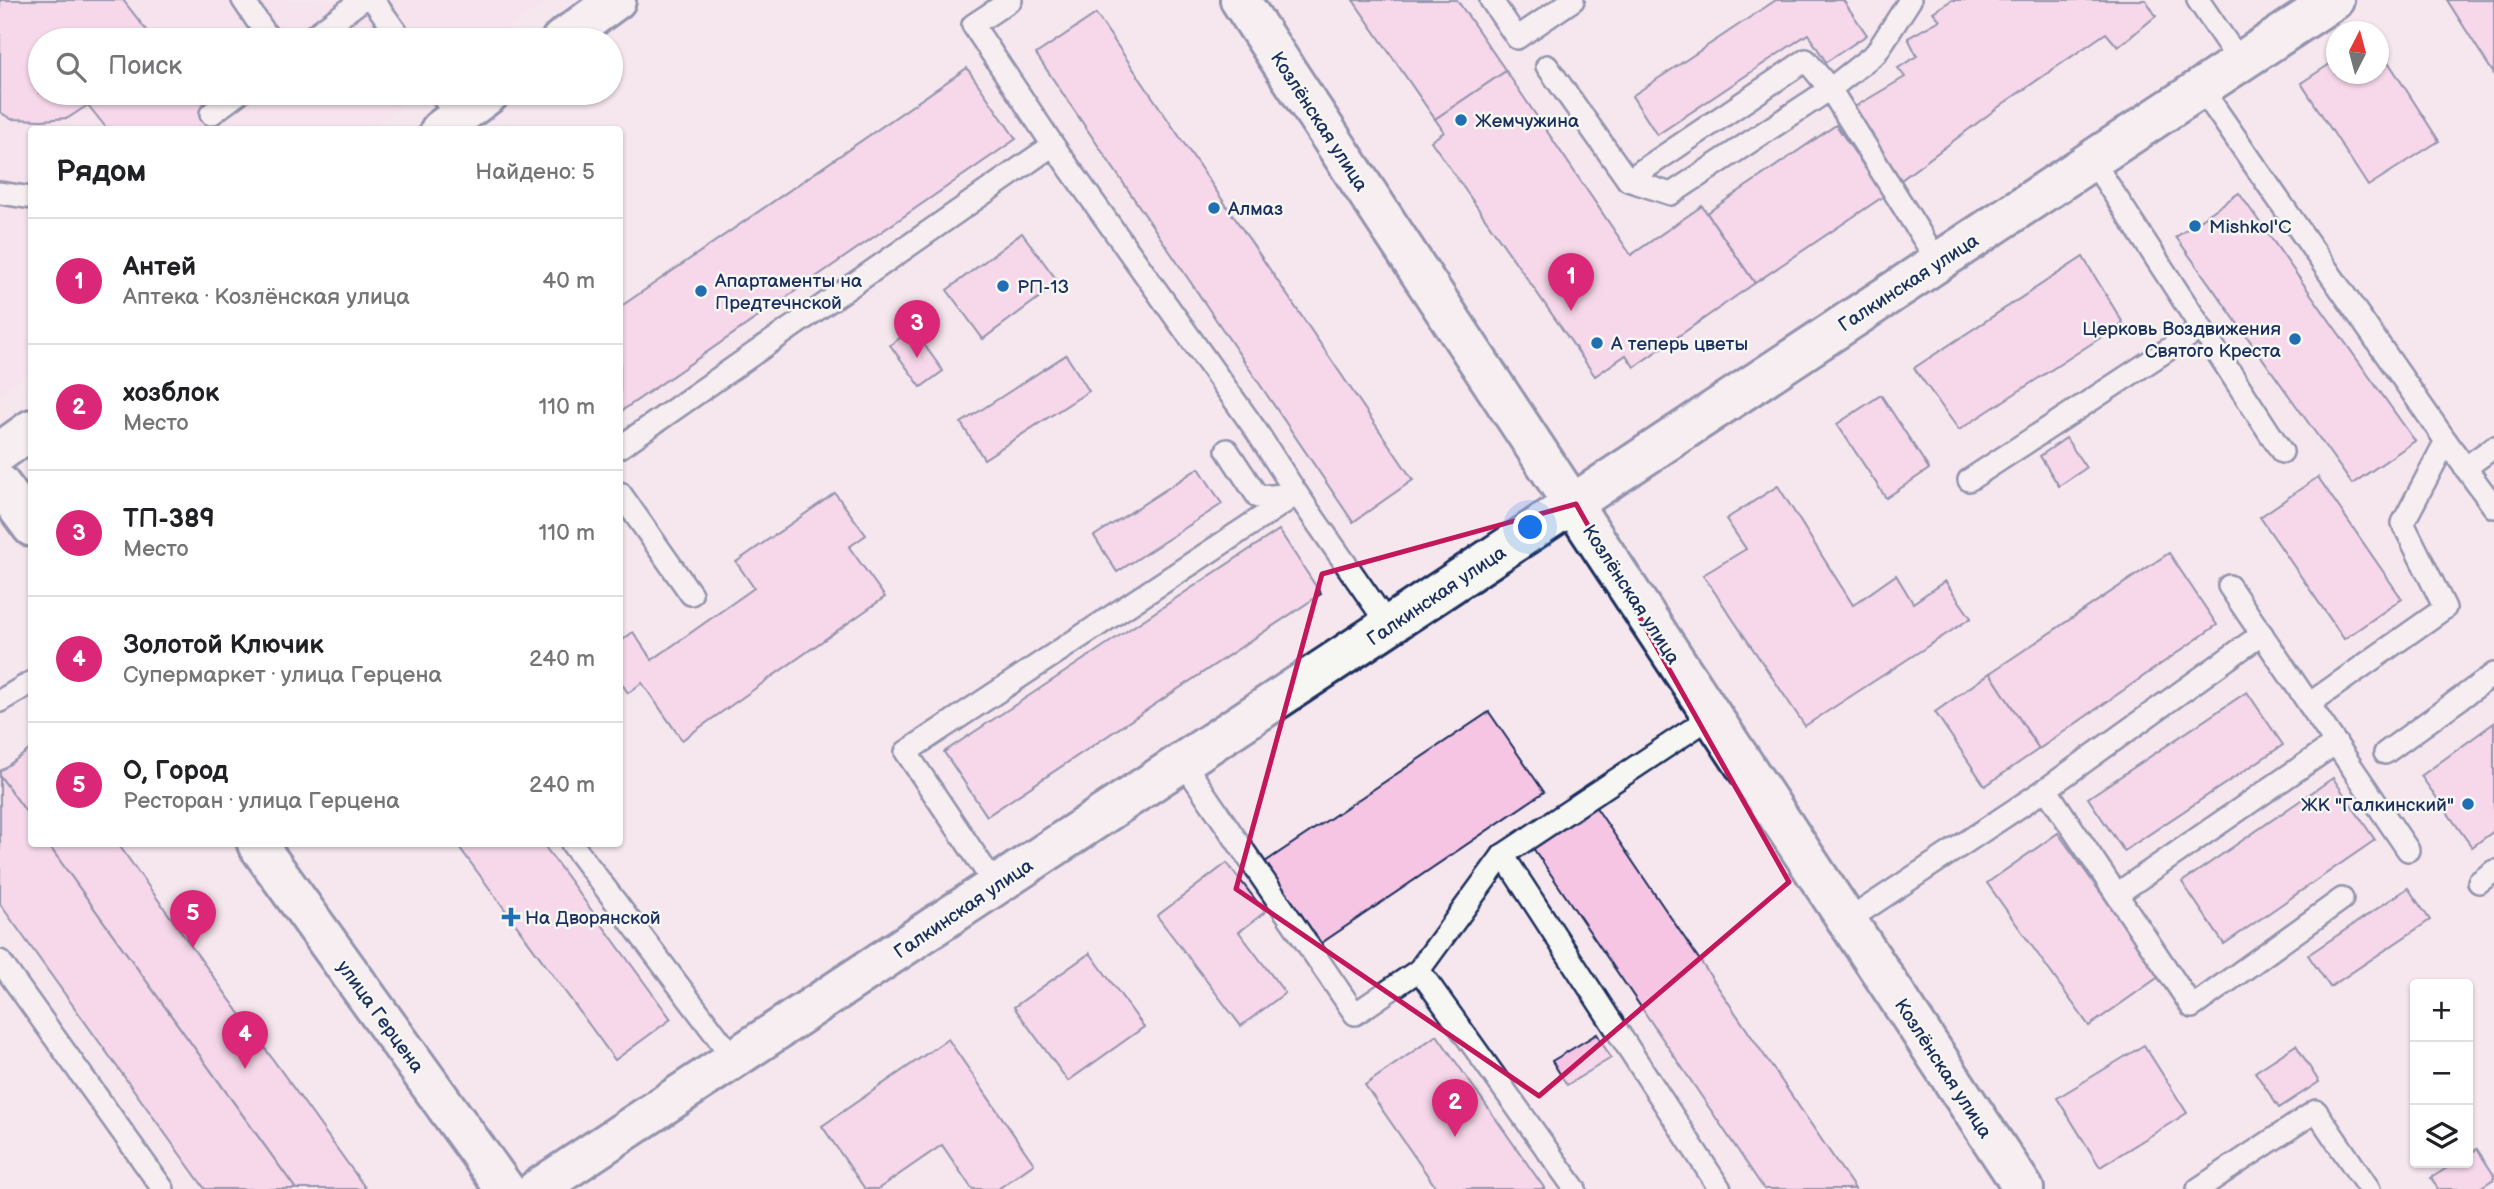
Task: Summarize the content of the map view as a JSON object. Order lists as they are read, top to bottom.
{
  "streets": {
    "street": ["Козлёнская улица", "Галкинская улица", "улица Герцена"]
  },
  "crossings": [
    ["Козлёнская улица", "Галкинская улица"]
  ],
  "places": {
    "other": [
      "Жемчужина",
      "Алмаз",
      "Mishkol'C",
      "РП-13",
      "Апартаменты на Предтечнской",
      "Церковь Воздвижения Святого Креста",
      "А теперь цветы",
      "ЖК \"Галкинский\""
    ],
    "health": ["На Дворянской"]
  },
  "north": "top",
  "page": {
    "search": "Поиск",
    "heading": ["Рядом", "Найдено: 5"],
    "list": [
      {
        "mark": "1",
        "name": "Антей",
        "note": "Аптека · Козлёнская улица",
        "value": "40 m"
      },
      {
        "mark": "2",
        "name": "хозблок",
        "note": "Место",
        "value": "110 m"
      },
      {
        "mark": "3",
        "name": "ТП-389",
        "note": "Место",
        "value": "110 m"
      },
      {
        "mark": "4",
        "name": "Золотой Ключик",
        "note": "Супермаркет · улица Герцена",
        "value": "240 m"
      },
      {
        "mark": "5",
        "name": "О, Город",
        "note": "Ресторан · улица Герцена",
        "value": "240 m"
      }
    ],
    "pins": [
      "1",
      "3",
      "5",
      "4",
      "2"
    ],
    "map_buttons": ["+", "−"]
  }
}
